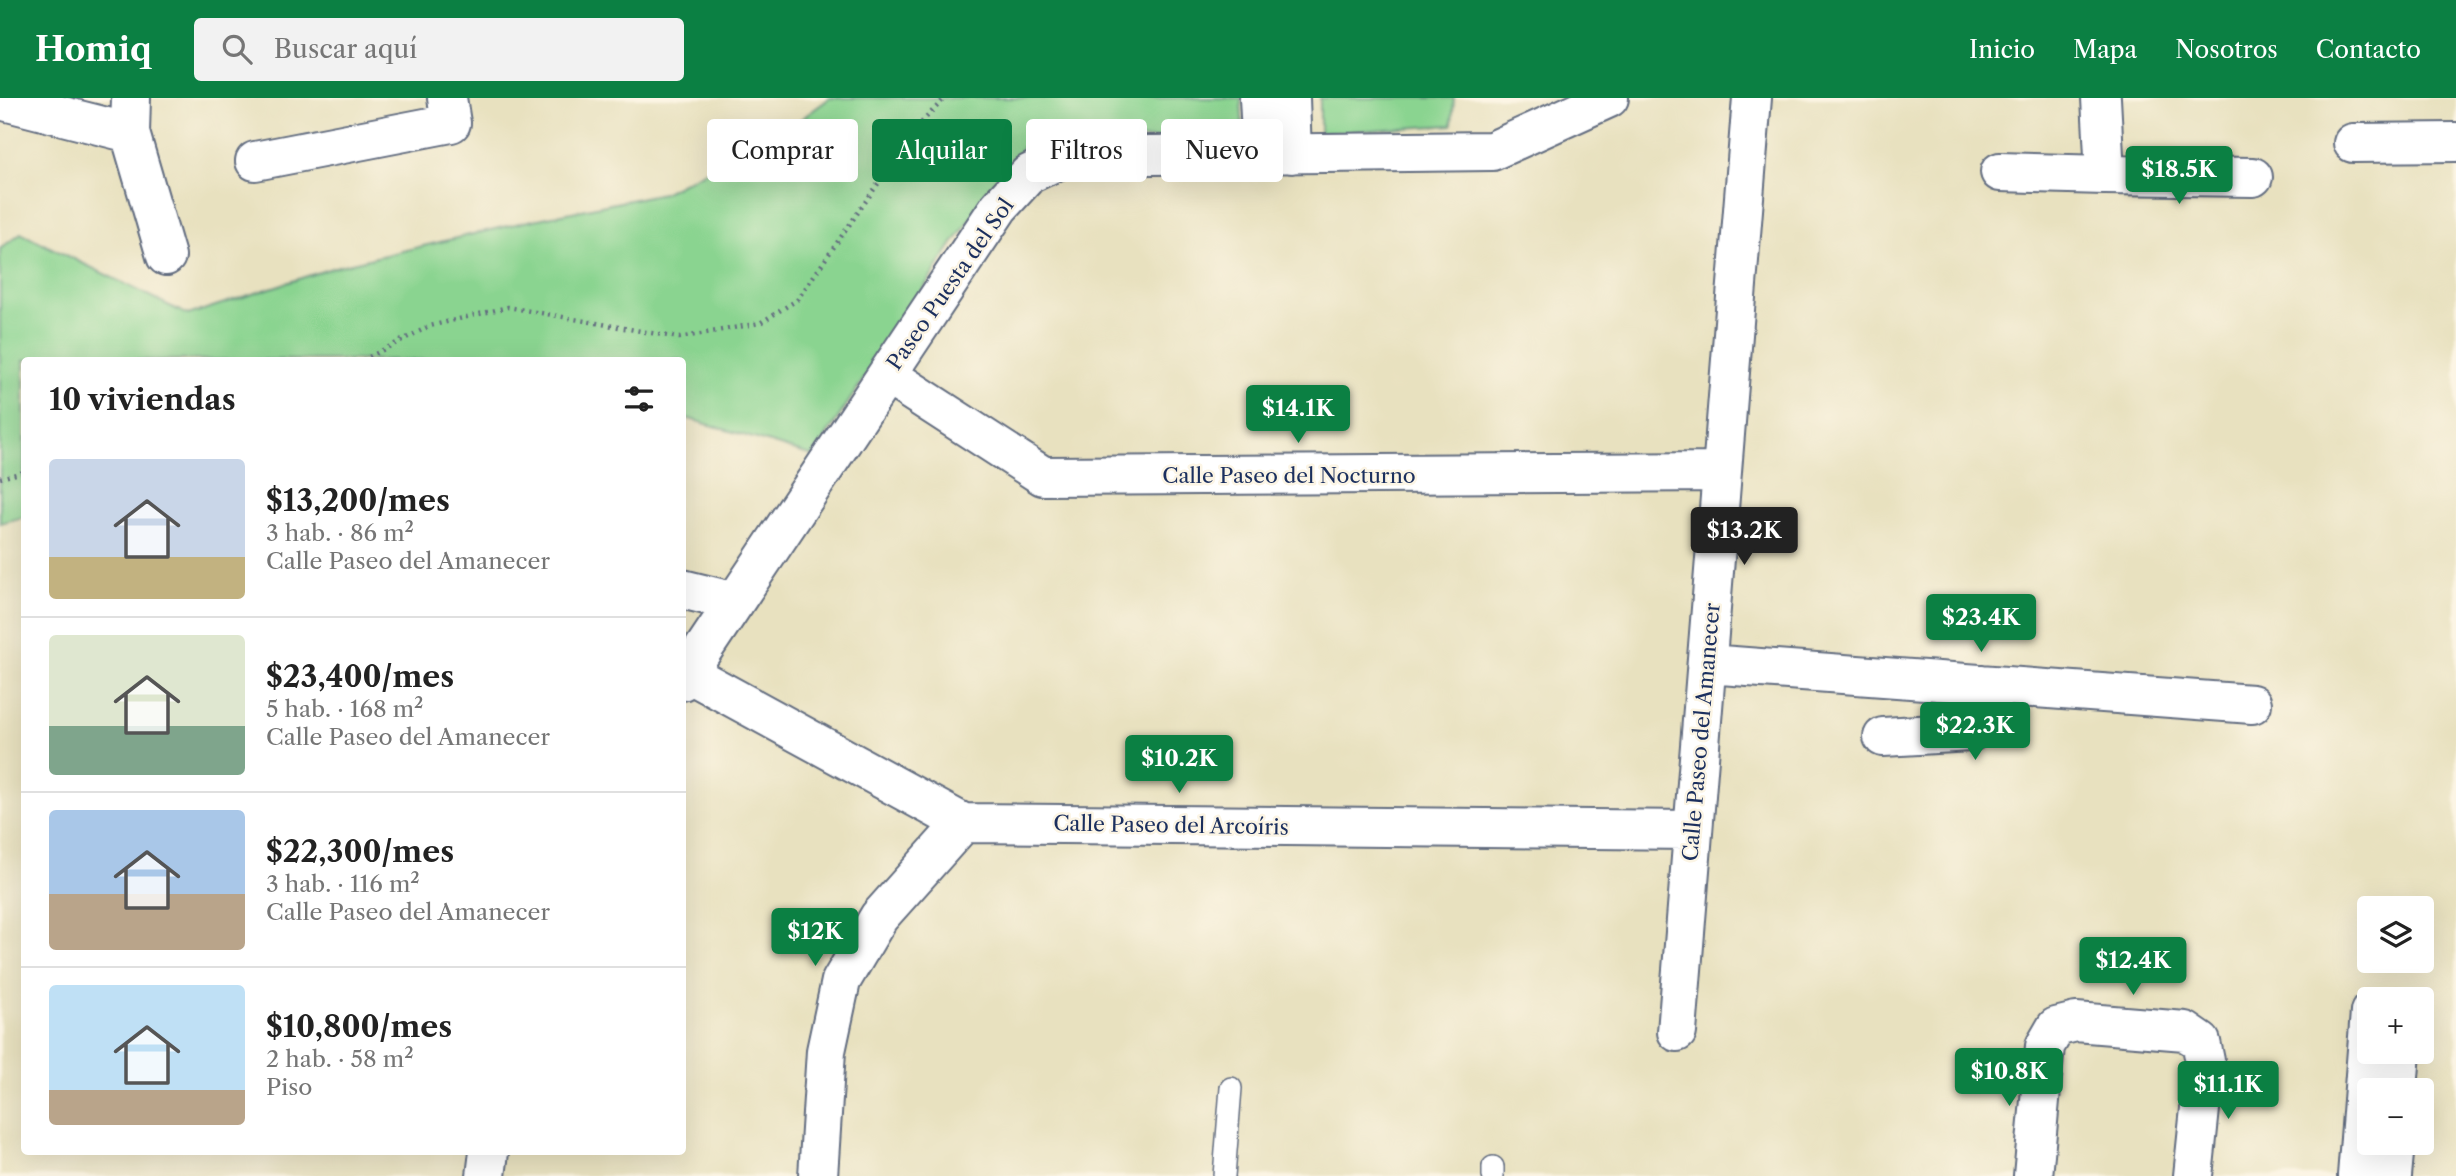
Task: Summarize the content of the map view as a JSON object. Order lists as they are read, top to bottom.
{
  "streets": {
    "street": [
      "Paseo Puesta del Sol",
      "Calle Paseo del Nocturno",
      "Calle Paseo del Amanecer",
      "Calle Paseo del Arcoíris"
    ]
  },
  "crossings": [
    ["Paseo Puesta del Sol", "Calle Paseo del Nocturno"],
    ["Calle Paseo del Nocturno", "Calle Paseo del Amanecer"],
    ["Calle Paseo del Amanecer", "Calle Paseo del Arcoíris"]
  ],
  "page": {
    "header": "Homiq",
    "search": "Buscar aquí",
    "nav": [
      "Inicio",
      "Mapa",
      "Nosotros",
      "Contacto"
    ],
    "chip": [
      "Comprar",
      "Alquilar",
      "Filtros",
      "Nuevo"
    ],
    "price": [
      "$18.5K",
      "$14.1K",
      "$13.2K",
      "$23.4K",
      "$22.3K",
      "$10.2K",
      "$12K",
      "$12.4K",
      "$10.8K",
      "$11.1K"
    ],
    "heading": "10 viviendas",
    "list": [
      {
        "name": "$13,200/mes",
        "note": "3 hab. · 86 m² · Calle Paseo del Amanecer"
      },
      {
        "name": "$23,400/mes",
        "note": "5 hab. · 168 m² · Calle Paseo del Amanecer"
      },
      {
        "name": "$22,300/mes",
        "note": "3 hab. · 116 m² · Calle Paseo del Amanecer"
      },
      {
        "name": "$10,800/mes",
        "note": "2 hab. · 58 m² · Piso"
      }
    ],
    "map_buttons": ["+", "−"]
  }
}
